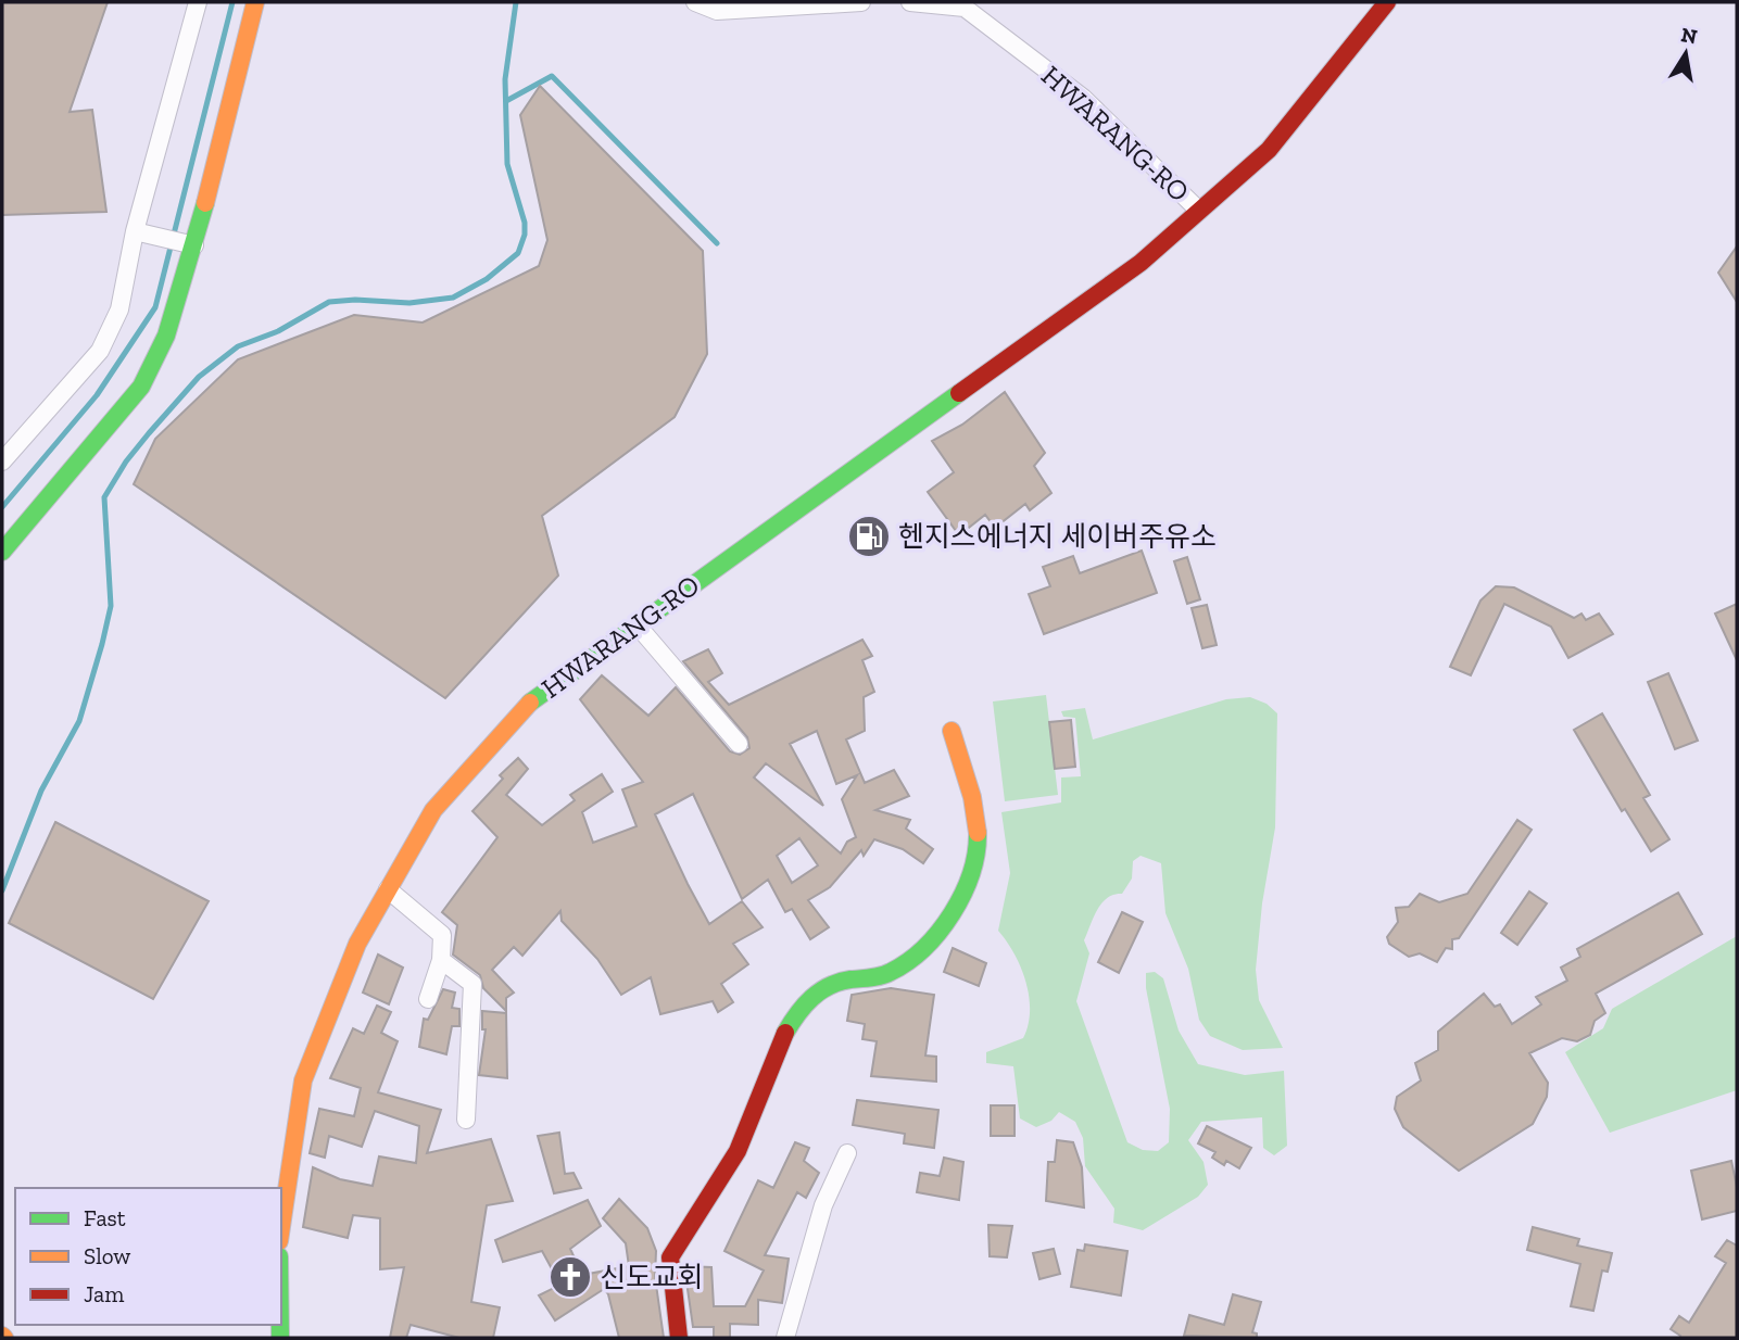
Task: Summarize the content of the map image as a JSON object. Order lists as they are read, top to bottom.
{
  "streets": {
    "main road": ["HWARANG-RO"]
  },
  "places": {
    "fuel station": ["헨지스에너지 세이버주유소"],
    "church": ["신도교회"]
  },
  "legend": ["Fast", "Slow", "Jam"],
  "north": "top"
}
